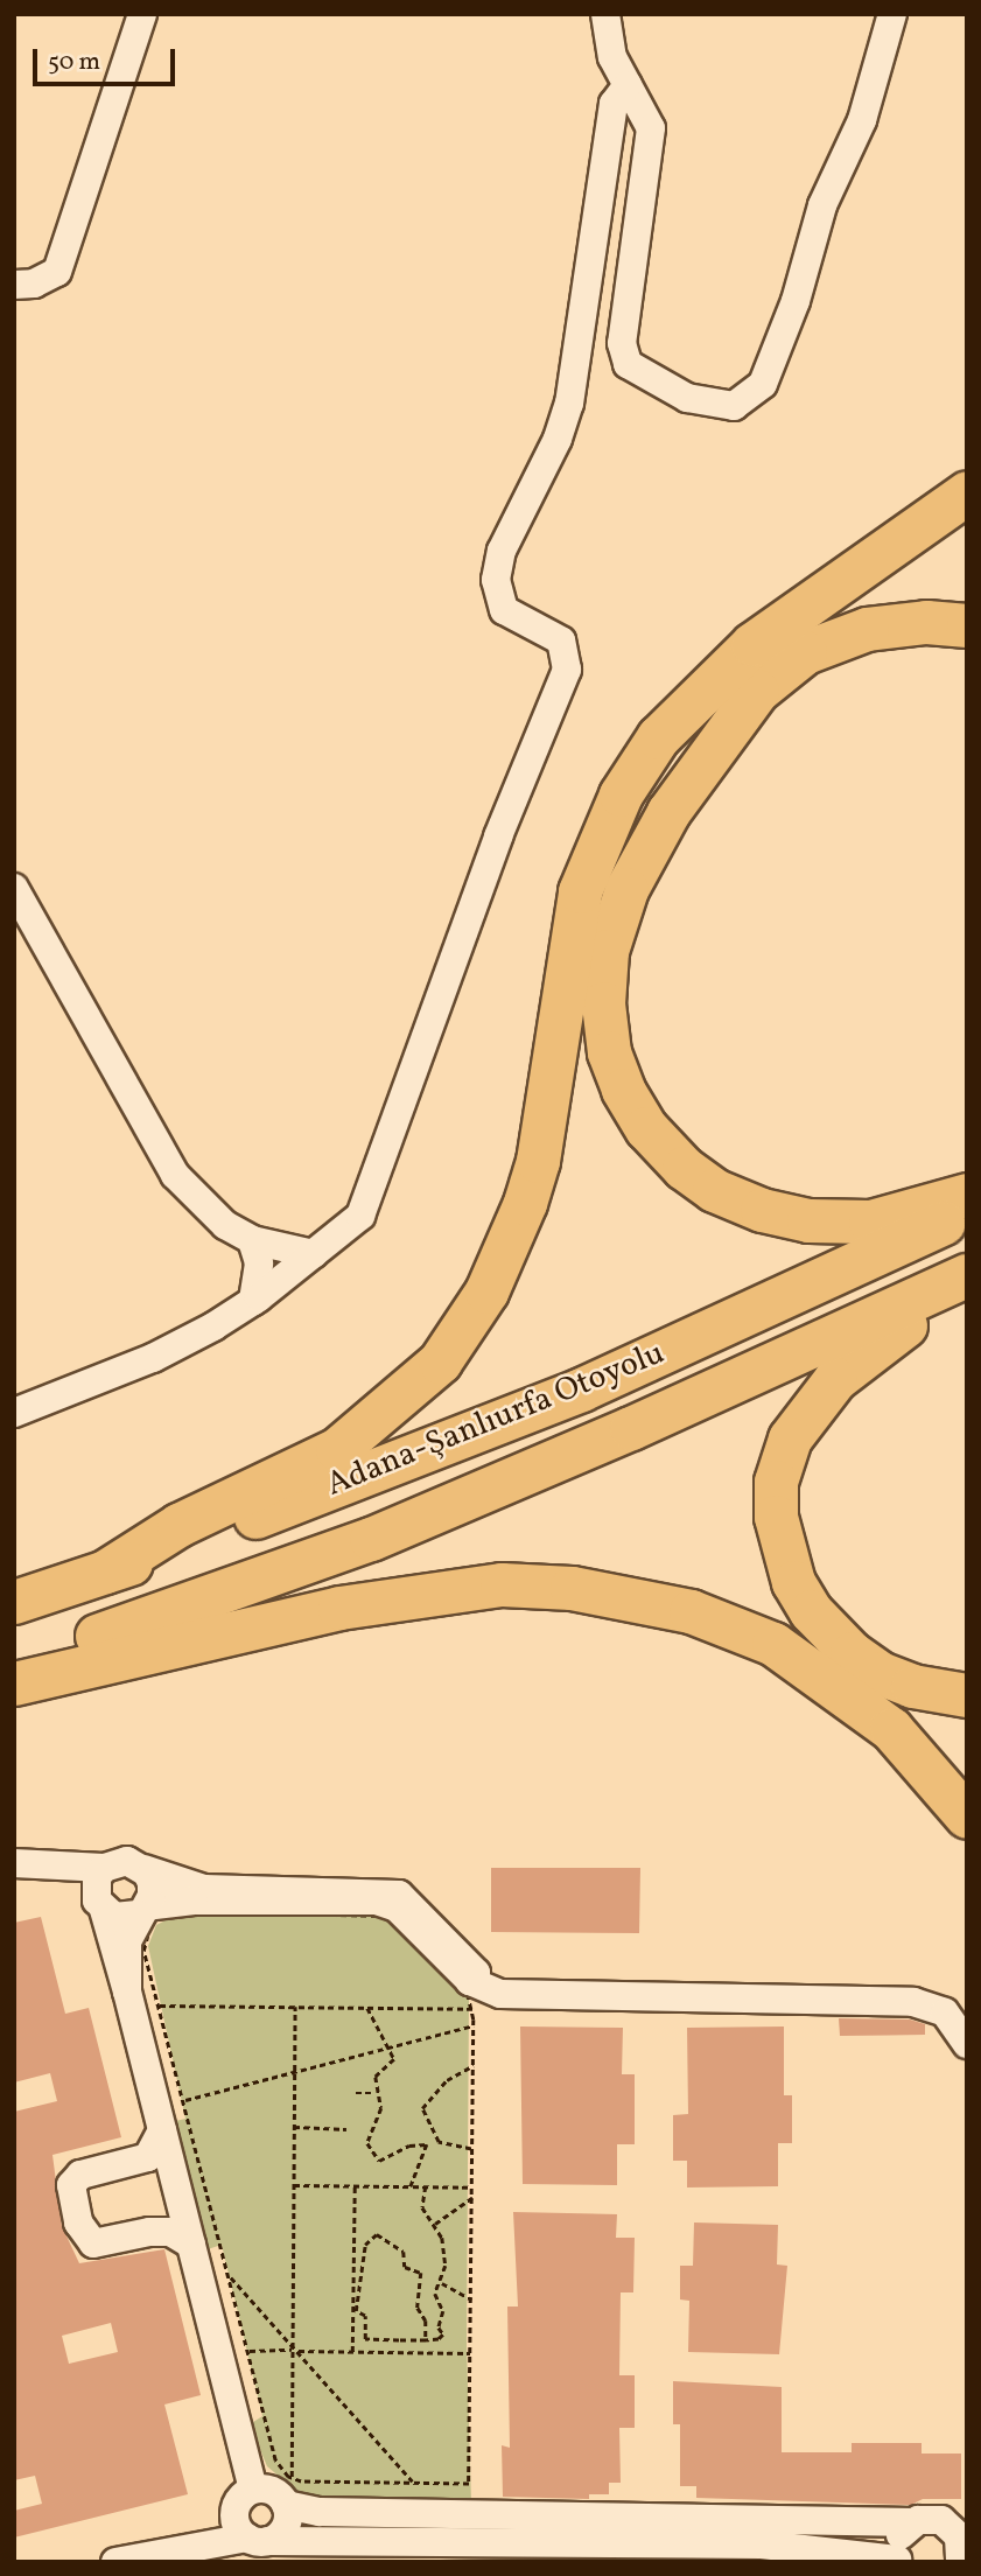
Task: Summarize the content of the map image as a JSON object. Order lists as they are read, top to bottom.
{
  "streets": {
    "highway": ["Adana-Şanlıurfa Otoyolu"]
  },
  "scale_bar": "50 m"
}
